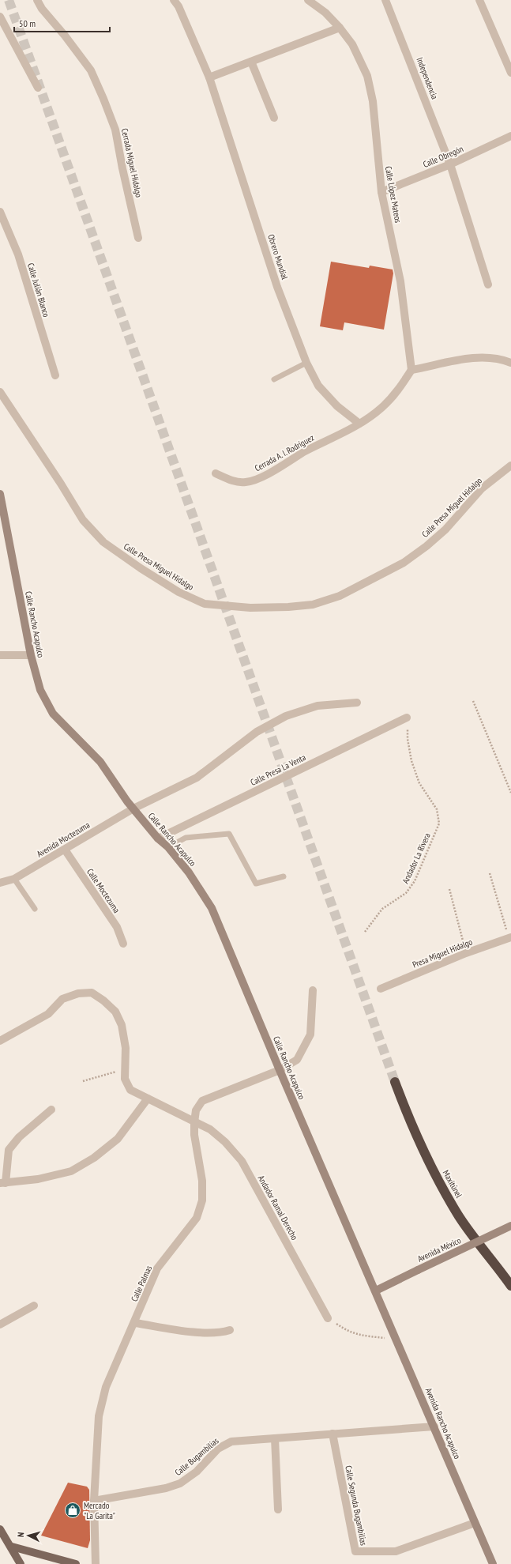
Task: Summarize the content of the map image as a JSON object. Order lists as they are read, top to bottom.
{
  "streets": {
    "highway": ["Maxitúnel"],
    "main road": ["Calle Rancho Acapulco", "Avenida México", "Avenida Rancho Acapulco"],
    "street": [
      "Independencia",
      "Calle Obregón",
      "Cerrada Miguel Hidalgo",
      "Calle López Mateos",
      "Obrero Mundial",
      "Calle Julián Blanco",
      "Cerrada A. I. Rodríguez",
      "Calle Presa Miguel Hidalgo",
      "Calle Presa La Venta",
      "Avenida Moctezuma",
      "Calle Moctezuma",
      "Presa Miguel Hidalgo",
      "Andador Ramal Derecho",
      "Calle Palmas",
      "Calle Bugambilias",
      "Calle Segunda Bugambilias"
    ],
    "path": ["Andador La Rivera"]
  },
  "crossings": [
    ["Independencia", "Calle Obregón"],
    ["Calle Obregón", "Calle López Mateos"],
    ["Calle López Mateos", "Cerrada A. I. Rodríguez"],
    ["Obrero Mundial", "Cerrada A. I. Rodríguez"],
    ["Calle Rancho Acapulco", "Calle Presa La Venta"],
    ["Calle Rancho Acapulco", "Avenida Moctezuma"],
    ["Calle Rancho Acapulco", "Avenida México"],
    ["Calle Rancho Acapulco", "Calle Palmas"],
    ["Calle Rancho Acapulco", "Avenida Rancho Acapulco"],
    ["Calle Presa La Venta", "Andador La Rivera"],
    ["Avenida Moctezuma", "Calle Moctezuma"],
    ["Andador Ramal Derecho", "Calle Palmas"],
    ["Avenida México", "Avenida Rancho Acapulco"],
    ["Calle Palmas", "Calle Bugambilias"],
    ["Avenida Rancho Acapulco", "Calle Bugambilias"],
    ["Avenida Rancho Acapulco", "Calle Segunda Bugambilias"],
    ["Calle Bugambilias", "Calle Segunda Bugambilias"]
  ],
  "places": {
    "shop": ["Mercado \"La Garita\""]
  },
  "scale_bar": "50 m",
  "north": "left"
}
